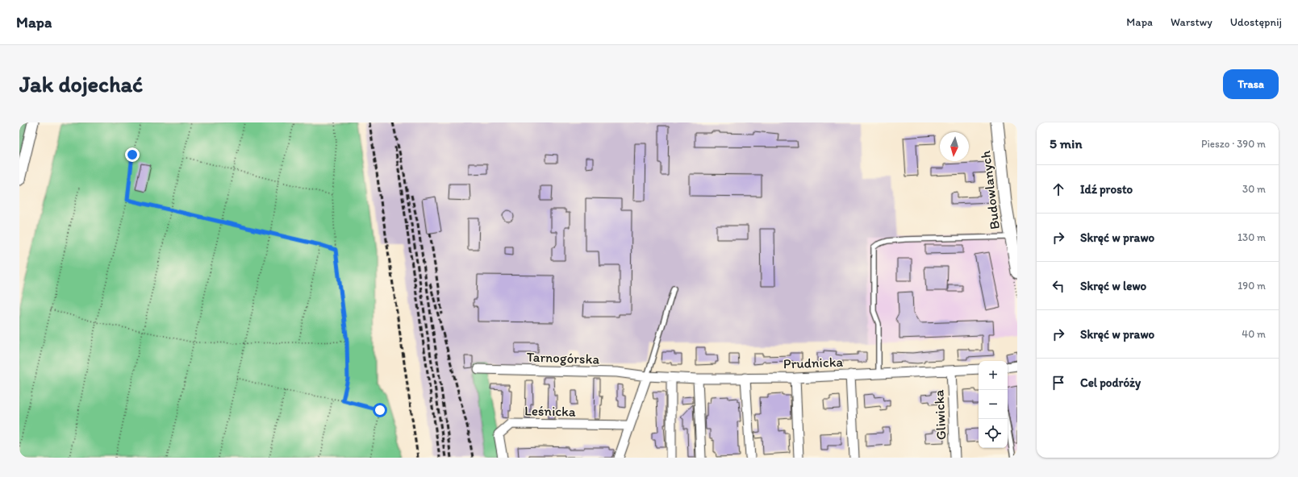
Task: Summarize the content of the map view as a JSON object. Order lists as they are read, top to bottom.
{
  "streets": {
    "main road": ["Budowlanych"],
    "street": [
      "Tarnogórska",
      "Prudnicka",
      "Leśnicka",
      "Gliwicka"
    ]
  },
  "crossings": [
    ["Tarnogórska", "Prudnicka"],
    ["Prudnicka", "Gliwicka"]
  ],
  "north": "bottom",
  "page": {
    "header": "Mapa",
    "nav": ["Mapa", "Warstwy", "Udostępnij"],
    "buttons": "Trasa",
    "title": "Jak dojechać",
    "heading": ["5 min", "Pieszo · 390 m"],
    "list": [
      ["Idź prosto", "30 m"],
      ["Skręć w prawo", "130 m"],
      ["Skręć w lewo", "190 m"],
      ["Skręć w prawo", "40 m"],
      "Cel podróży"
    ],
    "map_buttons": ["+", "−"]
  }
}
